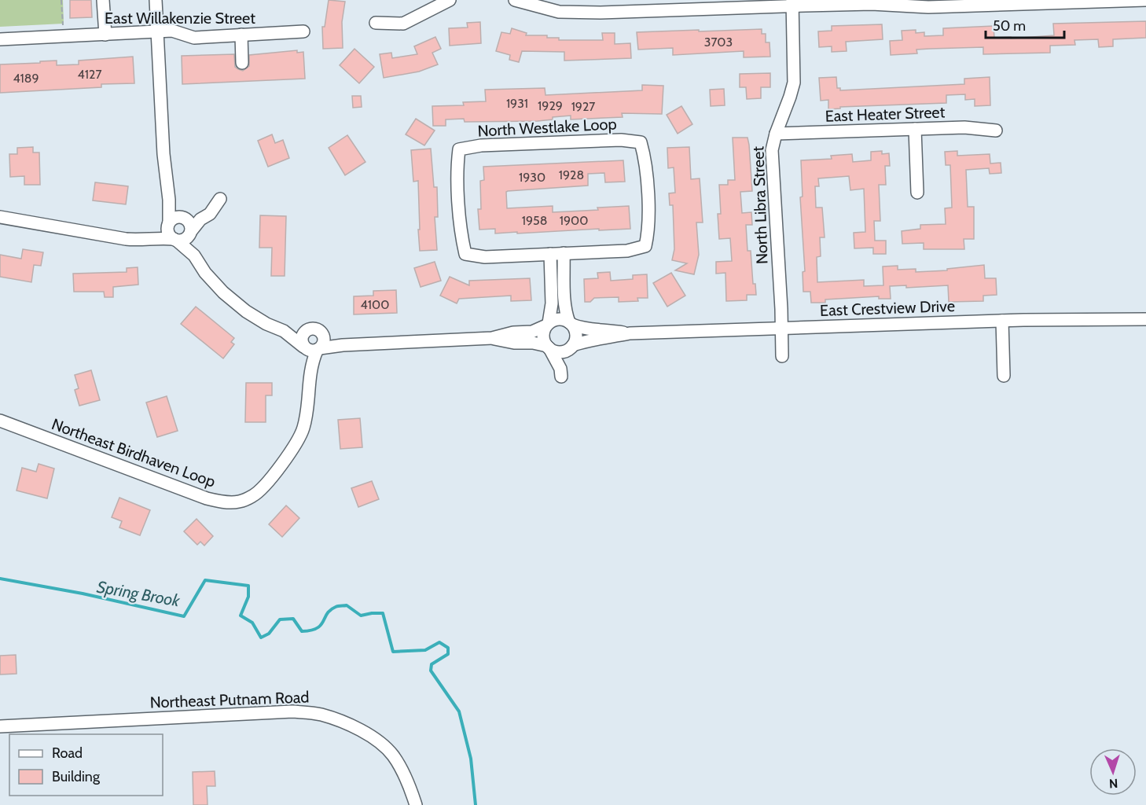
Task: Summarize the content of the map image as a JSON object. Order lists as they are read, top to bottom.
{
  "streets": {
    "street": [
      "East Willakenzie Street",
      "East Heater Street",
      "North Westlake Loop",
      "North Libra Street",
      "East Crestview Drive",
      "Northeast Birdhaven Loop",
      "Northeast Putnam Road"
    ]
  },
  "crossings": [
    ["East Heater Street", "North Libra Street"],
    ["North Libra Street", "East Crestview Drive"]
  ],
  "water": ["Spring Brook"],
  "house_numbers": [
    "3703",
    "4127",
    "4189",
    "1931",
    "1929",
    "1927",
    "1928",
    "1930",
    "1958",
    "1900",
    "4100"
  ],
  "legend": ["Road", "Building"],
  "scale_bar": "50 m",
  "north": "bottom"
}
